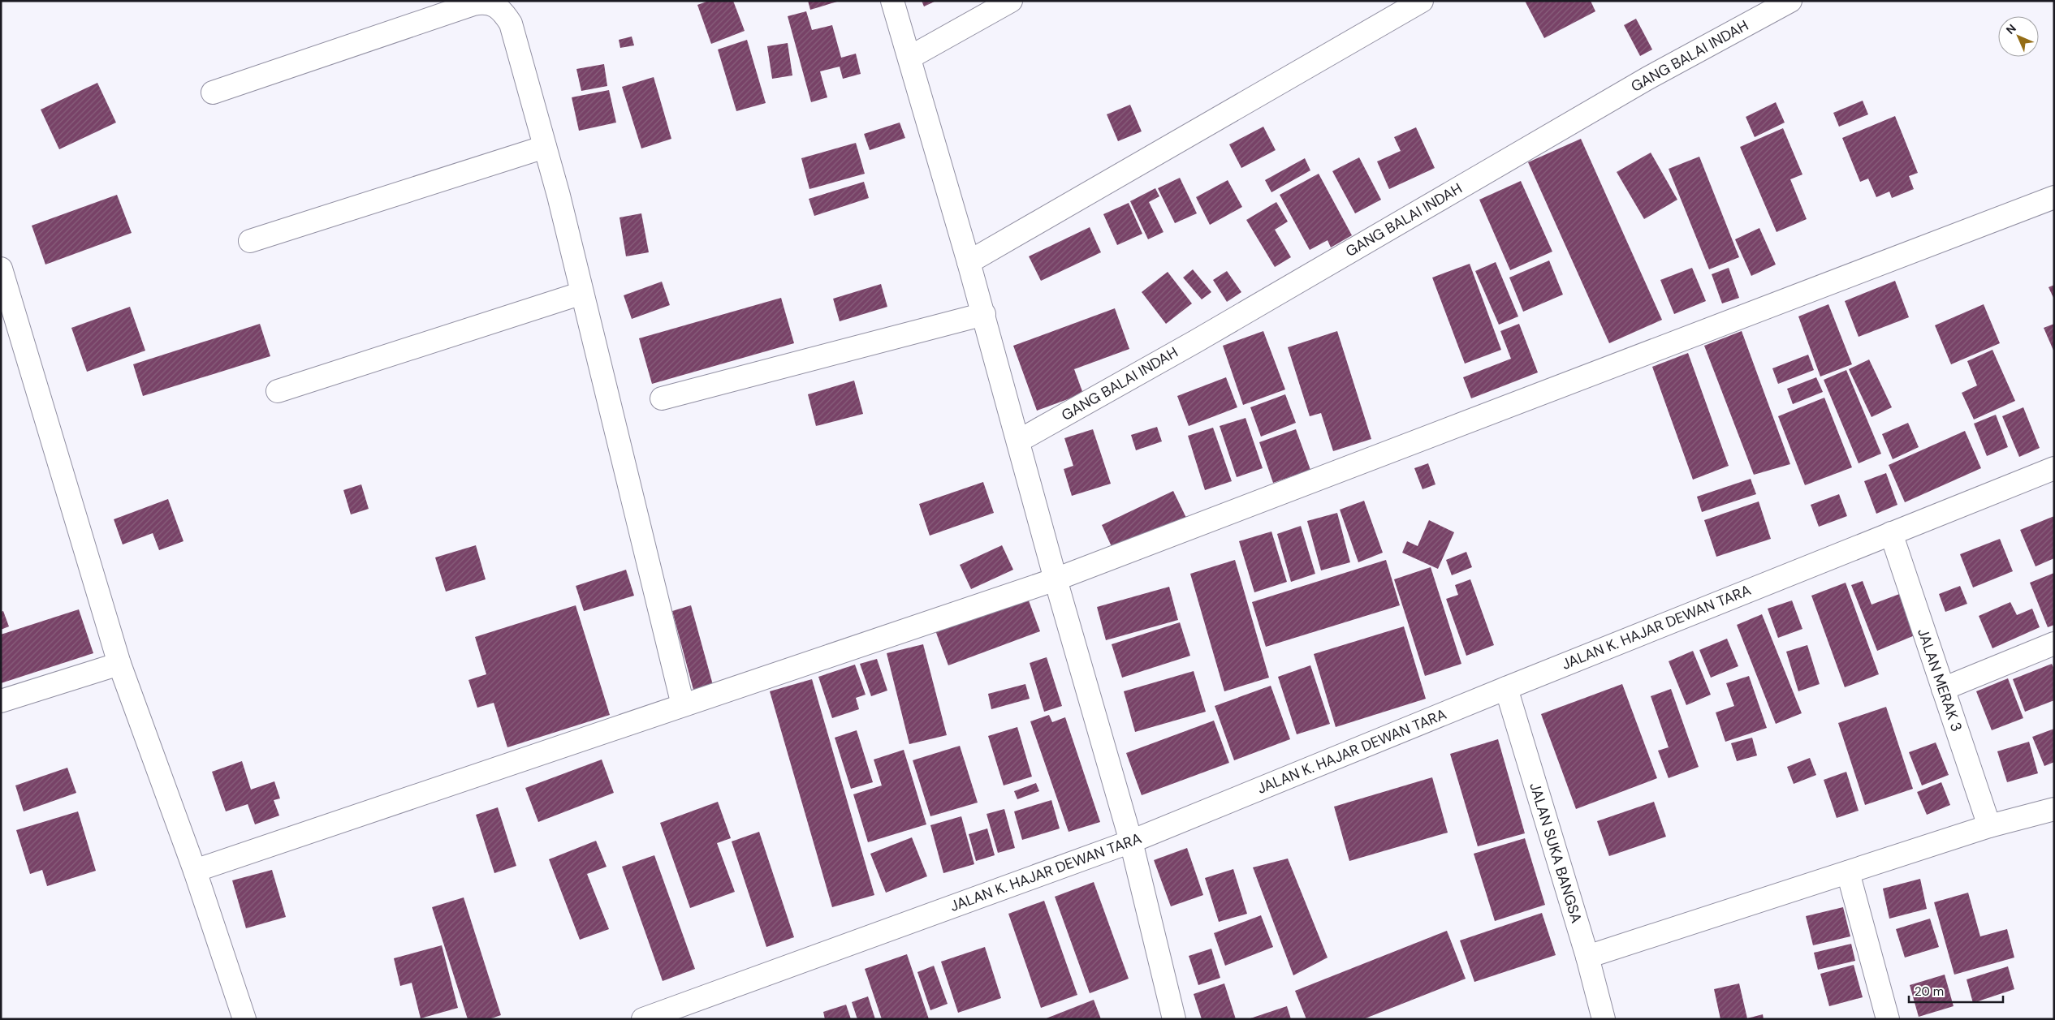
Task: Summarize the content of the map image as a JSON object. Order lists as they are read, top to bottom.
{
  "streets": {
    "street": [
      "GANG BALAI INDAH",
      "JALAN K. HAJAR DEWAN TARA",
      "JALAN MERAK 3",
      "JALAN SUKA BANGSA"
    ]
  },
  "crossings": [
    ["JALAN K. HAJAR DEWAN TARA", "JALAN MERAK 3"],
    ["JALAN K. HAJAR DEWAN TARA", "JALAN SUKA BANGSA"]
  ],
  "scale_bar": "20 m",
  "north": "top left"
}
